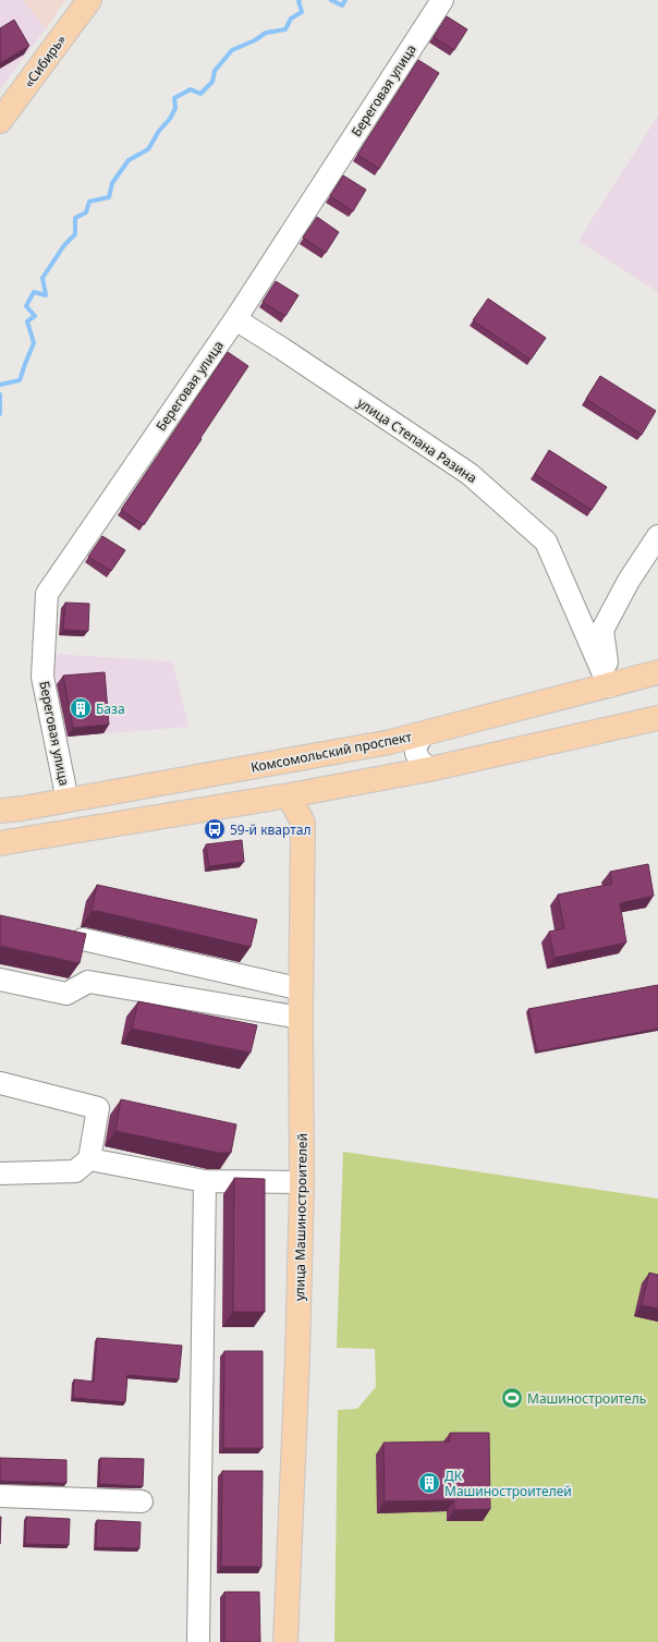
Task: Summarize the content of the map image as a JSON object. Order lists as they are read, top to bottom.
{
  "streets": {
    "main road": ["«Сибирь»", "Комсомольский проспект", "улица Машиностроителей"],
    "street": ["Береговая улица", "улица Степана Разина"]
  },
  "crossings": [
    ["Береговая улица", "улица Степана Разина"],
    ["Береговая улица", "Комсомольский проспект"],
    ["улица Степана Разина", "Комсомольский проспект"]
  ],
  "places": {
    "building": ["База", "ДК Машиностроителей"],
    "bus stop": ["59-й квартал"],
    "sports": ["Машиностроитель"]
  }
}
